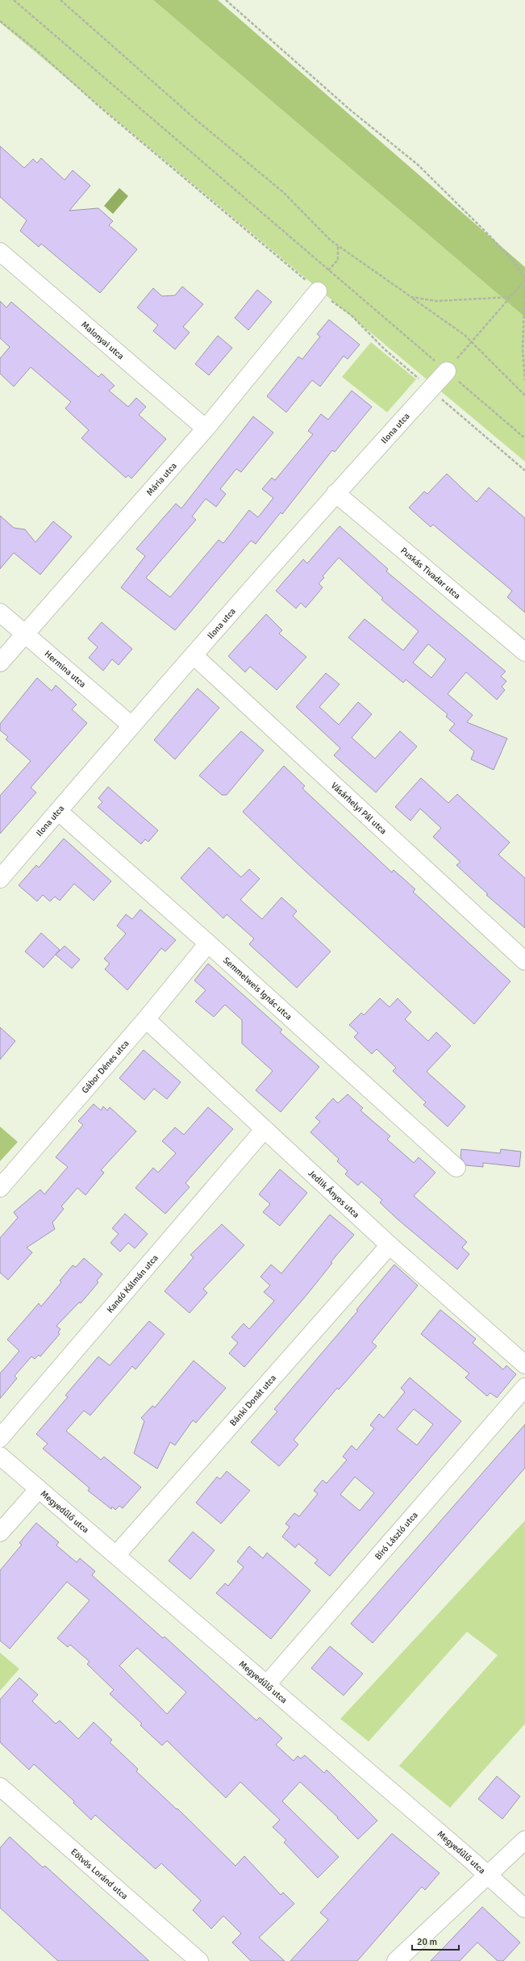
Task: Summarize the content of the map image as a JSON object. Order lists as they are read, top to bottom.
{
  "streets": {
    "street": [
      "Malonyai utca",
      "Ilona utca",
      "Mária utca",
      "Puskás Tivadar utca",
      "Hermina utca",
      "Vásárhelyi Pál utca",
      "Semmelweis Ignác utca",
      "Gábor Dénes utca",
      "Jedlik Ányos utca",
      "Kandó Kálmán utca",
      "Bánki Donát utca",
      "Megyedűlő utca",
      "Bíró László utca",
      "Eötvös Loránd utca"
    ]
  },
  "crossings": [
    ["Malonyai utca", "Mária utca"],
    ["Ilona utca", "Puskás Tivadar utca"],
    ["Ilona utca", "Hermina utca"],
    ["Ilona utca", "Vásárhelyi Pál utca"],
    ["Ilona utca", "Semmelweis Ignác utca"],
    ["Mária utca", "Hermina utca"],
    ["Semmelweis Ignác utca", "Gábor Dénes utca"],
    ["Gábor Dénes utca", "Jedlik Ányos utca"],
    ["Jedlik Ányos utca", "Kandó Kálmán utca"],
    ["Jedlik Ányos utca", "Bánki Donát utca"],
    ["Bánki Donát utca", "Megyedűlő utca"],
    ["Megyedűlő utca", "Bíró László utca"]
  ],
  "scale_bar": "20 m"
}
